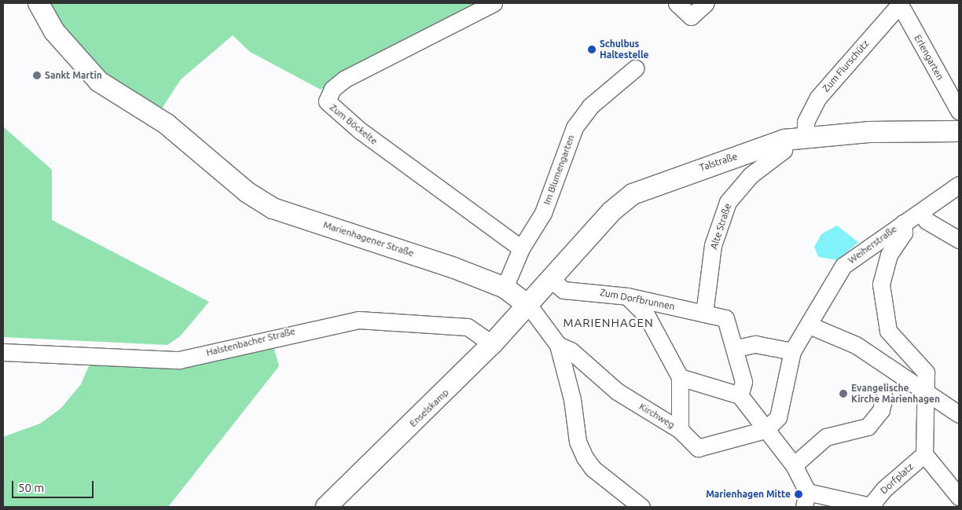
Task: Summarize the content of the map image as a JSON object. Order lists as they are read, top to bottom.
{
  "streets": {
    "main road": ["Talstraße", "Marienhagener Straße", "Enselskamp"],
    "street": [
      "Erlengarten",
      "Zum Flurschütz",
      "Zum Böckelte",
      "Im Blumengarten",
      "Alte Straße",
      "Weiherstraße",
      "Zum Dorfbrunnen",
      "Halstenbacher Straße",
      "Kirchweg",
      "Dorfplatz"
    ]
  },
  "crossings": [
    ["Erlengarten", "Zum Flurschütz"],
    ["Zum Flurschütz", "Talstraße"],
    ["Zum Böckelte", "Im Blumengarten"],
    ["Talstraße", "Alte Straße"],
    ["Talstraße", "Marienhagener Straße"],
    ["Talstraße", "Zum Dorfbrunnen"],
    ["Talstraße", "Enselskamp"],
    ["Im Blumengarten", "Marienhagener Straße"],
    ["Alte Straße", "Zum Dorfbrunnen"],
    ["Marienhagener Straße", "Enselskamp"],
    ["Marienhagener Straße", "Kirchweg"],
    ["Halstenbacher Straße", "Enselskamp"]
  ],
  "districts": ["MARIENHAGEN"],
  "places": [
    "Schulbus Haltestelle",
    "Sankt Martin",
    "Evangelische Kirche Marienhagen",
    "Marienhagen Mitte"
  ],
  "scale_bar": "50 m"
}
